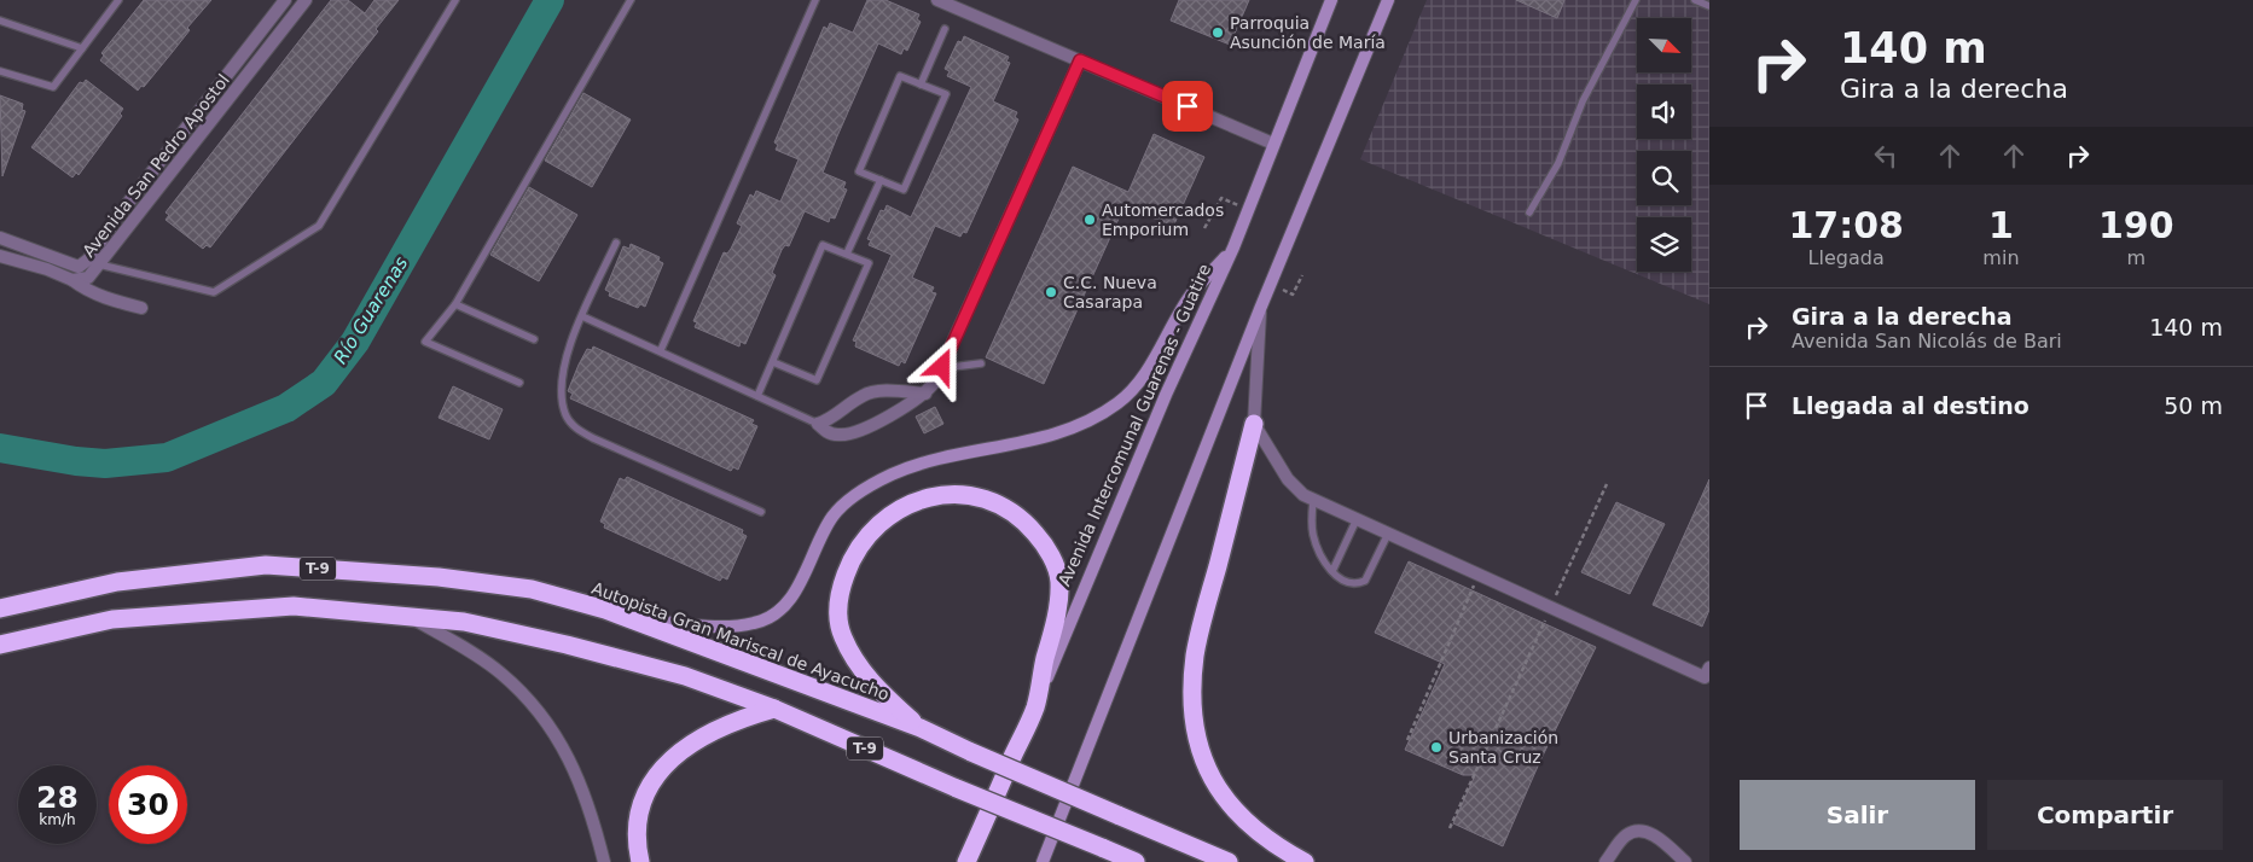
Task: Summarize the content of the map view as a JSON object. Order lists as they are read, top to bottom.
{
  "streets": {
    "highway": ["Avenida Intercomunal Guarenas - Guatire", "T-9", "Autopista Gran Mariscal de Ayacucho"],
    "street": ["Avenida San Pedro Apostol"]
  },
  "water": ["Río Guarenas"],
  "places": [
    "Parroquia Asunción de María",
    "Automercados Emporium",
    "C.C. Nueva Casarapa",
    "Urbanización Santa Cruz"
  ],
  "north": "bottom right",
  "page": {
    "turn": ["140 m", "Gira a la derecha"],
    "eta": [
      "17:08",
      "Llegada",
      "1",
      "min",
      "190",
      "m"
    ],
    "list": [
      {
        "name": "Gira a la derecha",
        "note": "Avenida San Nicolás de Bari",
        "value": "140 m"
      },
      {
        "name": "Llegada al destino",
        "value": "50 m"
      }
    ],
    "speed": "28 km/h",
    "limit": "30",
    "buttons": ["Salir", "Compartir"]
  }
}
